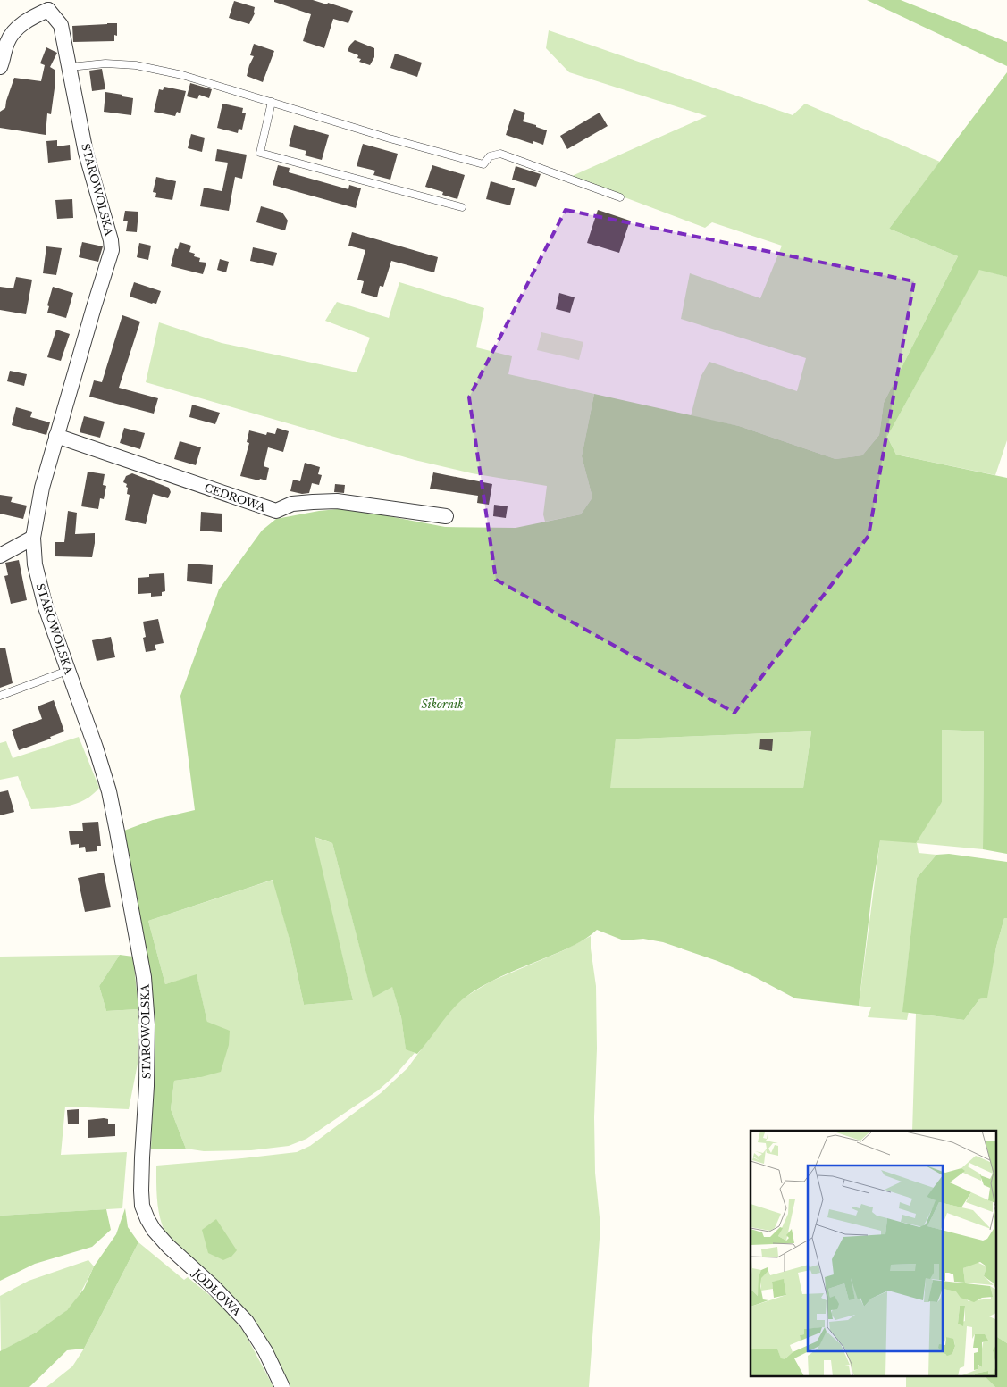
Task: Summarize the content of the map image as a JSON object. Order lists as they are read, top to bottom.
{
  "streets": {
    "street": ["STAROWOLSKA", "CEDROWA", "JODŁOWA"]
  },
  "crossings": [
    ["STAROWOLSKA", "CEDROWA"],
    ["STAROWOLSKA", "JODŁOWA"]
  ],
  "parks": ["Sikornik"]
}
